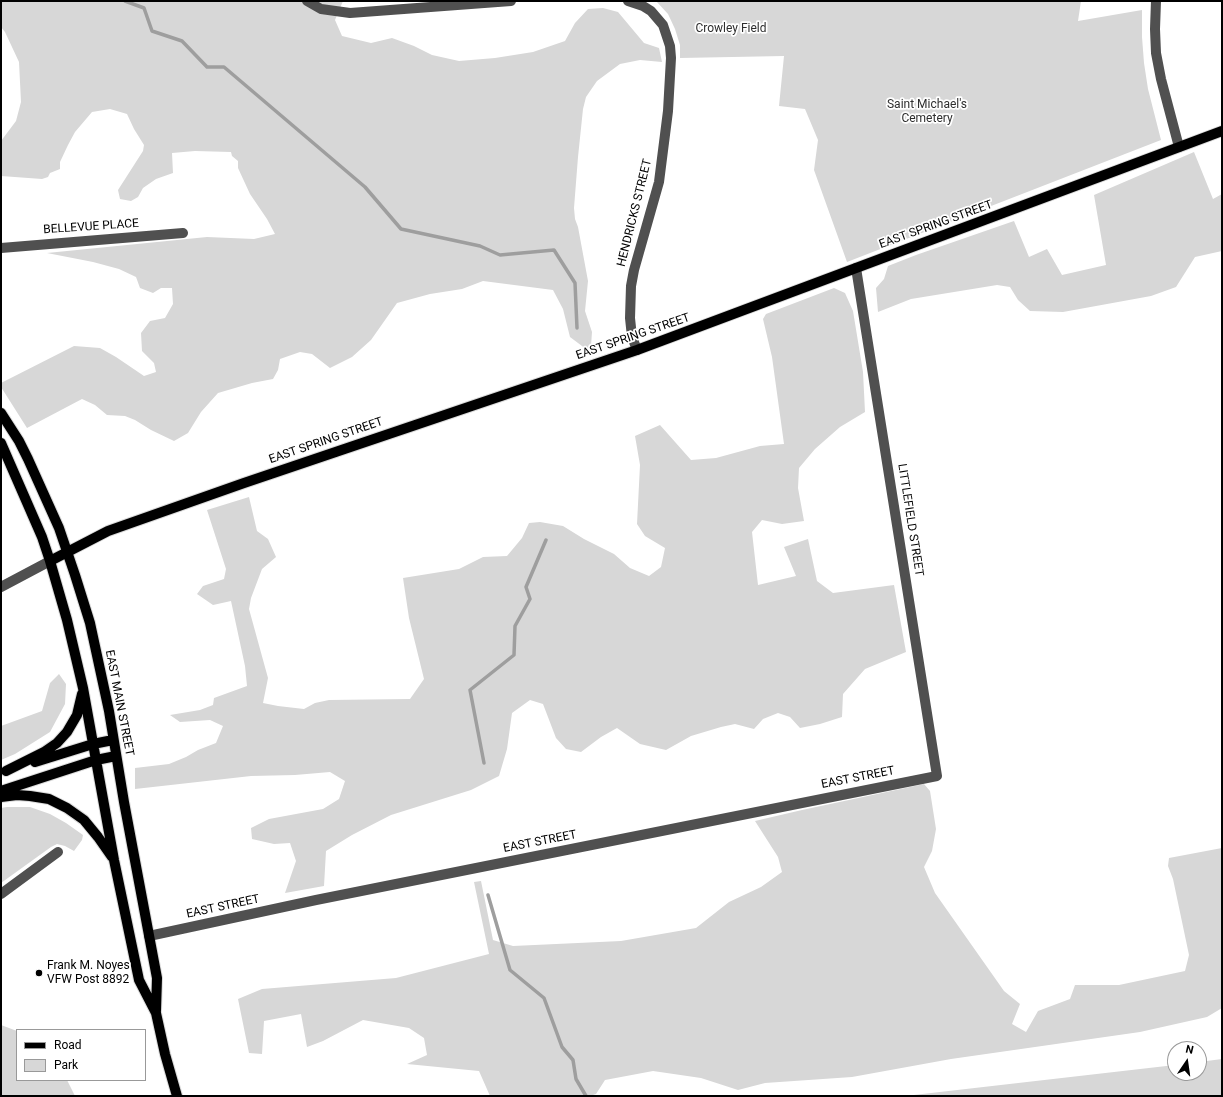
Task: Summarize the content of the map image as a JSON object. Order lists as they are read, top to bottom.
{
  "streets": {
    "main road": ["EAST SPRING STREET", "EAST MAIN STREET"],
    "street": [
      "HENDRICKS STREET",
      "BELLEVUE PLACE",
      "LITTLEFIELD STREET",
      "EAST STREET"
    ]
  },
  "crossings": [
    ["HENDRICKS STREET", "EAST SPRING STREET"],
    ["EAST SPRING STREET", "LITTLEFIELD STREET"],
    ["EAST SPRING STREET", "EAST MAIN STREET"],
    ["LITTLEFIELD STREET", "EAST STREET"],
    ["EAST MAIN STREET", "EAST STREET"]
  ],
  "parks": ["Crowley Field", "Saint Michael's Cemetery"],
  "places": ["Frank M. Noyes VFW Post 8892"],
  "legend": ["Road", "Park"],
  "north": "top"
}
